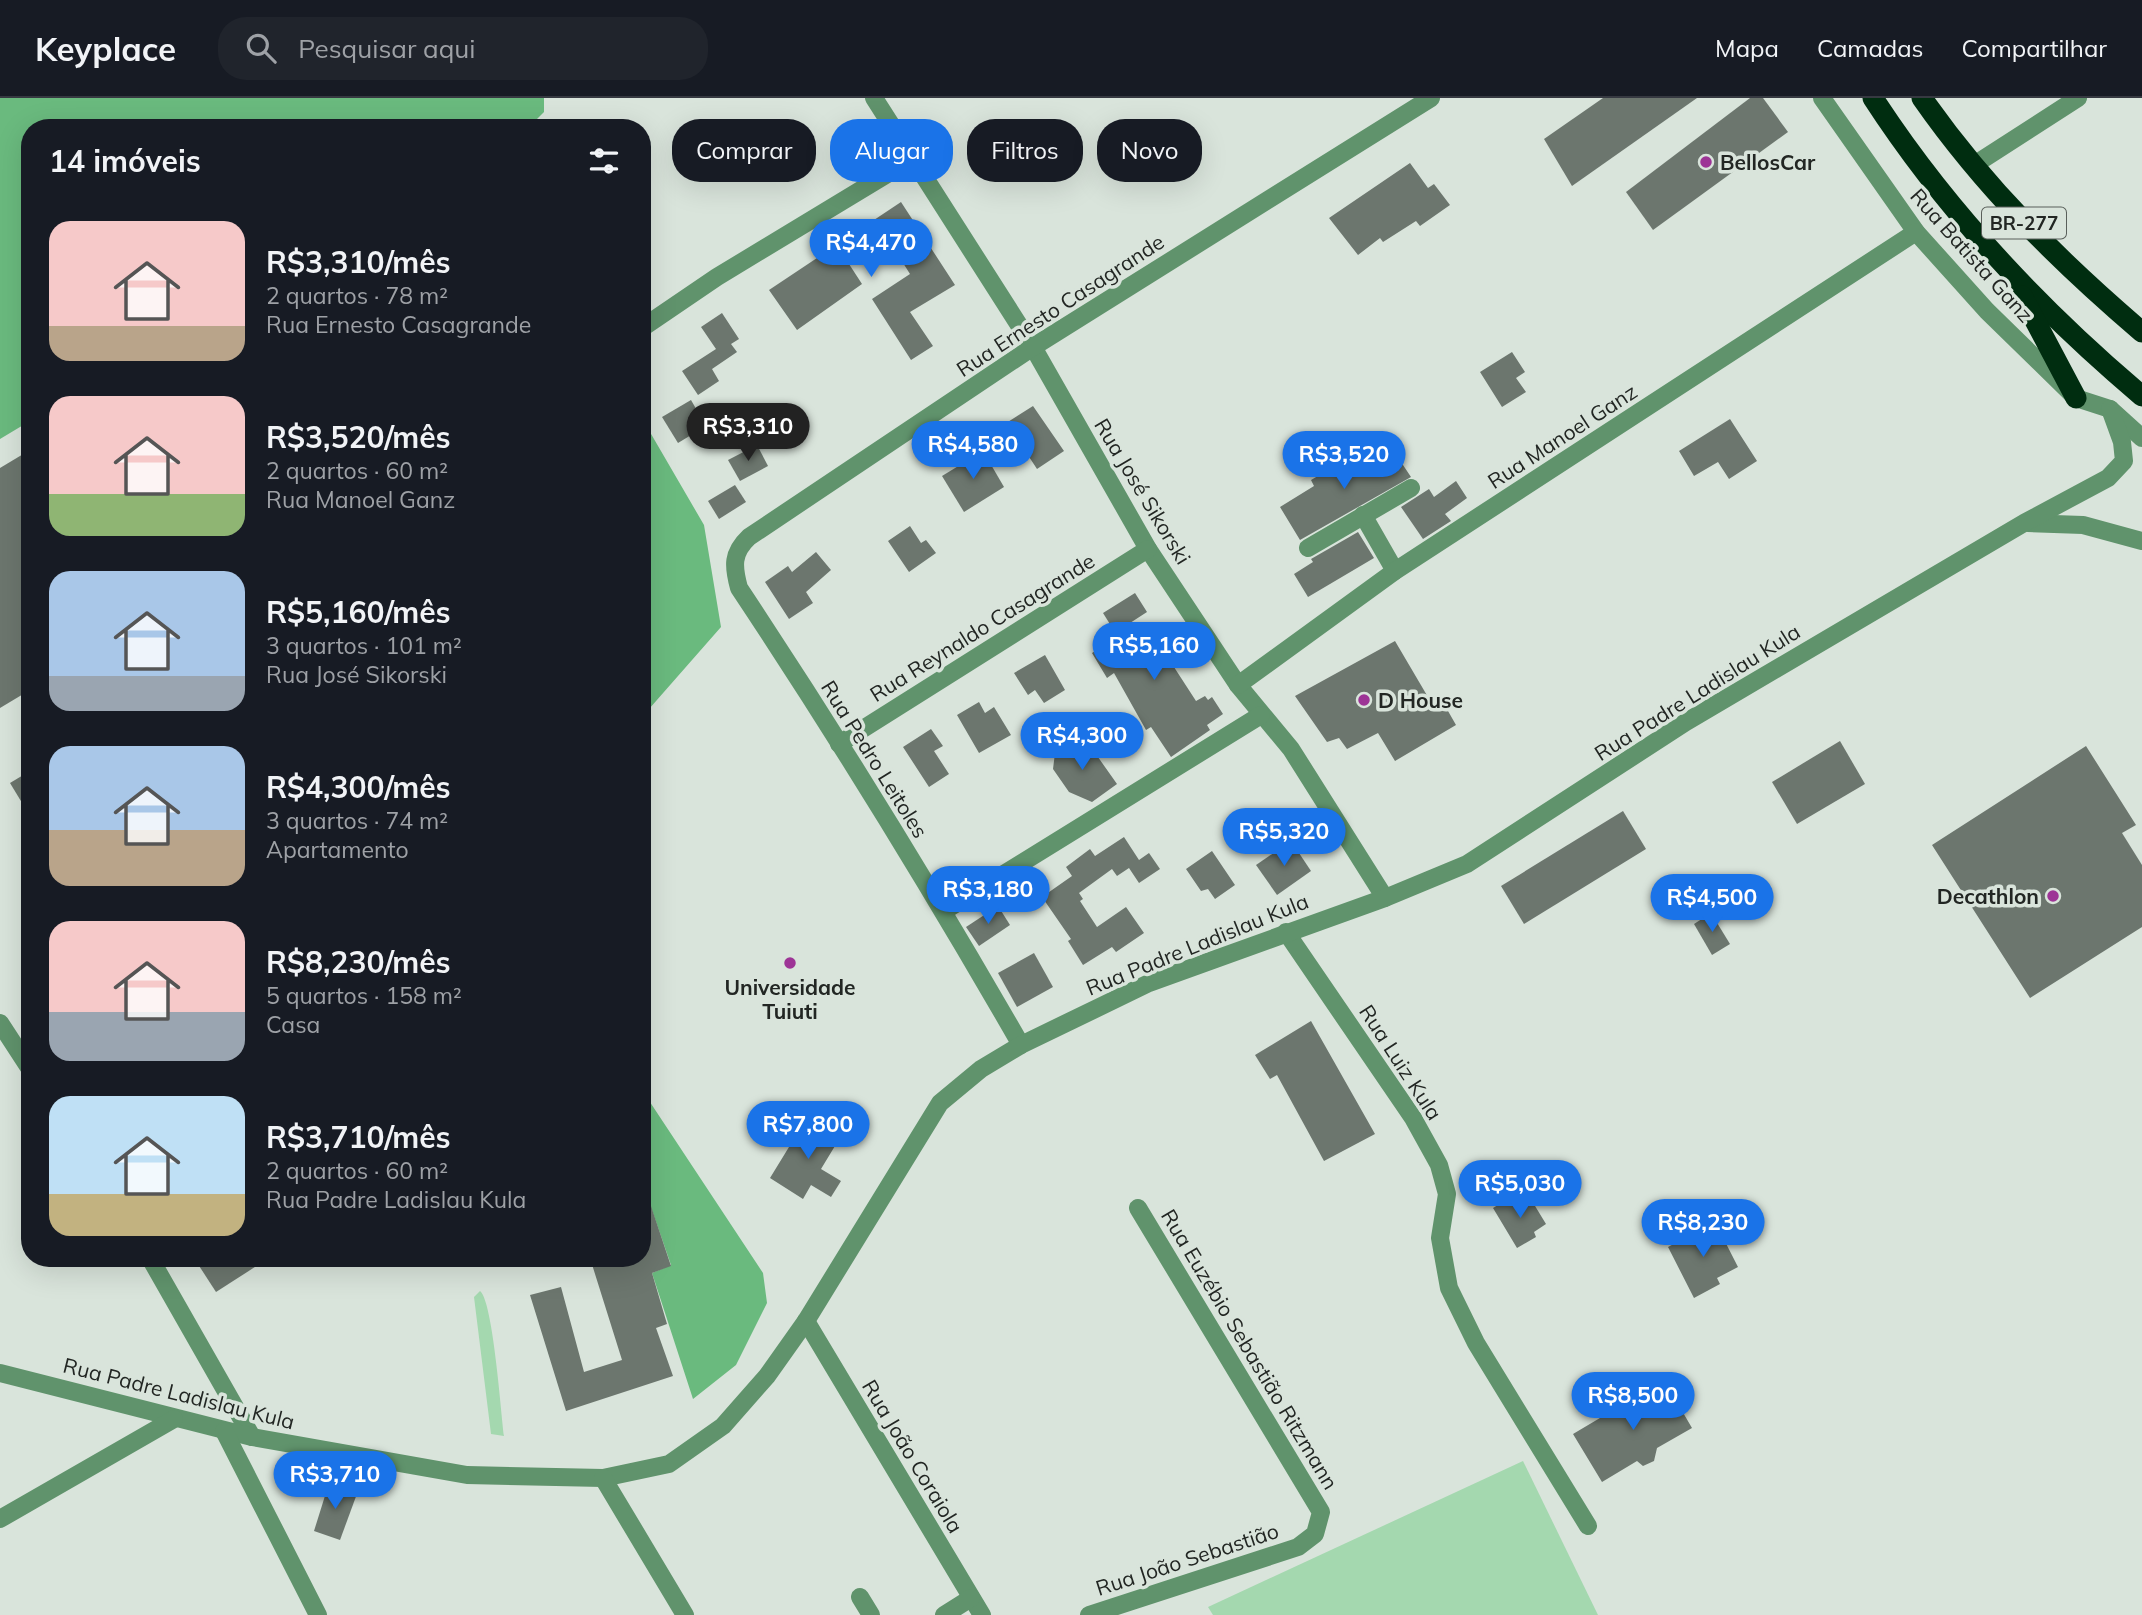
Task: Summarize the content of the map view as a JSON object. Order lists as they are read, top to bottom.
{
  "streets": {
    "highway": ["BR-277"],
    "street": [
      "Rua Batista Ganz",
      "Rua Ernesto Casagrande",
      "Rua Manoel Ganz",
      "Rua José Sikorski",
      "Rua Reynaldo Casagrande",
      "Rua Padre Ladislau Kula",
      "Rua Pedro Leitoles",
      "Rua Luiz Kula",
      "Rua Euzébio Sebastião Ritzmann",
      "Rua João Coraiola",
      "Rua João Sebastião"
    ]
  },
  "crossings": [
    ["Rua Batista Ganz", "Rua Manoel Ganz"],
    ["Rua Ernesto Casagrande", "Rua José Sikorski"],
    ["Rua Ernesto Casagrande", "Rua Pedro Leitoles"],
    ["Rua Manoel Ganz", "Rua José Sikorski"],
    ["Rua José Sikorski", "Rua Reynaldo Casagrande"],
    ["Rua José Sikorski", "Rua Padre Ladislau Kula"],
    ["Rua Reynaldo Casagrande", "Rua Pedro Leitoles"],
    ["Rua Padre Ladislau Kula", "Rua Pedro Leitoles"],
    ["Rua Padre Ladislau Kula", "Rua Luiz Kula"],
    ["Rua Padre Ladislau Kula", "Rua João Coraiola"],
    ["Rua Euzébio Sebastião Ritzmann", "Rua João Sebastião"]
  ],
  "places": [
    "BellosCar",
    "D House",
    "Decathlon",
    "Universidade Tuiuti"
  ],
  "page": {
    "header": "Keyplace",
    "search": "Pesquisar aqui",
    "nav": ["Mapa", "Camadas", "Compartilhar"],
    "chip": [
      "Comprar",
      "Alugar",
      "Filtros",
      "Novo"
    ],
    "heading": "14 imóveis",
    "list": [
      {
        "name": "R$3,310/mês",
        "note": "2 quartos · 78 m² · Rua Ernesto Casagrande"
      },
      {
        "name": "R$3,520/mês",
        "note": "2 quartos · 60 m² · Rua Manoel Ganz"
      },
      {
        "name": "R$5,160/mês",
        "note": "3 quartos · 101 m² · Rua José Sikorski"
      },
      {
        "name": "R$4,300/mês",
        "note": "3 quartos · 74 m² · Apartamento"
      },
      {
        "name": "R$8,230/mês",
        "note": "5 quartos · 158 m² · Casa"
      },
      {
        "name": "R$3,710/mês",
        "note": "2 quartos · 60 m² · Rua Padre Ladislau Kula"
      }
    ],
    "price": [
      "R$4,470",
      "R$3,310",
      "R$4,580",
      "R$3,520",
      "R$5,160",
      "R$4,300",
      "R$5,320",
      "R$3,180",
      "R$4,500",
      "R$7,800",
      "R$5,030",
      "R$8,230",
      "R$8,500",
      "R$3,710"
    ]
  }
}
